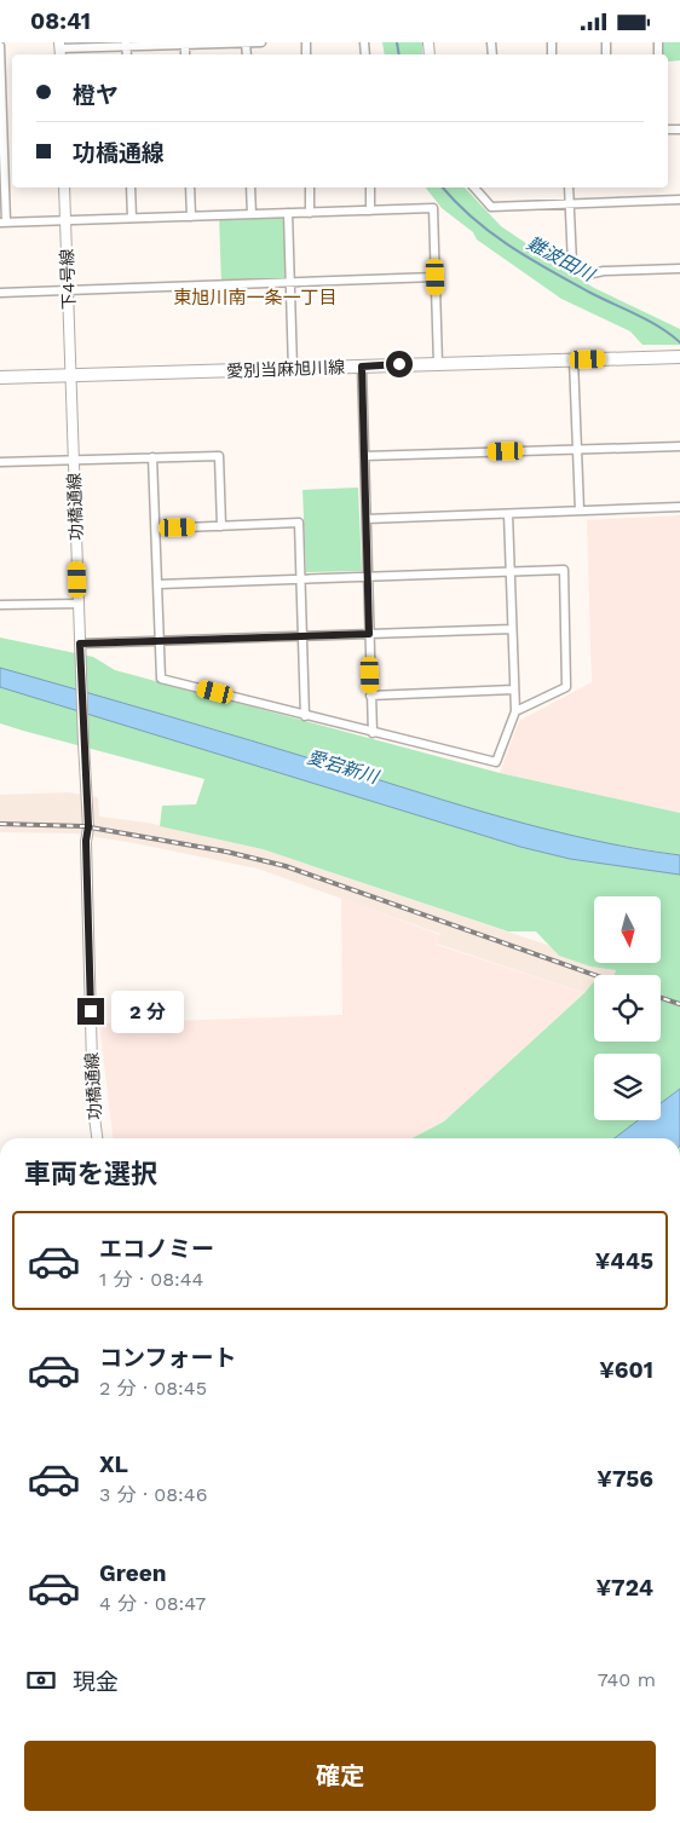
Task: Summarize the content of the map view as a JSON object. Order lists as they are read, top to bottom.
{
  "streets": {
    "main road": ["愛別当麻旭川線"],
    "street": ["下4号線", "功橋通線"]
  },
  "crossings": [
    ["下4号線", "愛別当麻旭川線"],
    ["下4号線", "功橋通線"],
    ["愛別当麻旭川線", "功橋通線"]
  ],
  "districts": ["東旭川南一条一丁目"],
  "water": ["難波田川", "愛宕新川"],
  "north": "bottom",
  "page": {
    "status": "08:41",
    "banner": ["橙ヤ", "功橋通線"],
    "bubble": "2 分",
    "heading": "車両を選択",
    "list": [
      {
        "name": "エコノミー",
        "note": "1 分 · 08:44",
        "value": "¥445"
      },
      {
        "name": "コンフォート",
        "note": "2 分 · 08:45",
        "value": "¥601"
      },
      {
        "name": "XL",
        "note": "3 分 · 08:46",
        "value": "¥756"
      },
      {
        "name": "Green",
        "note": "4 分 · 08:47",
        "value": "¥724"
      }
    ],
    "pay": ["現金", "740 m"],
    "buttons": "確定"
  }
}
